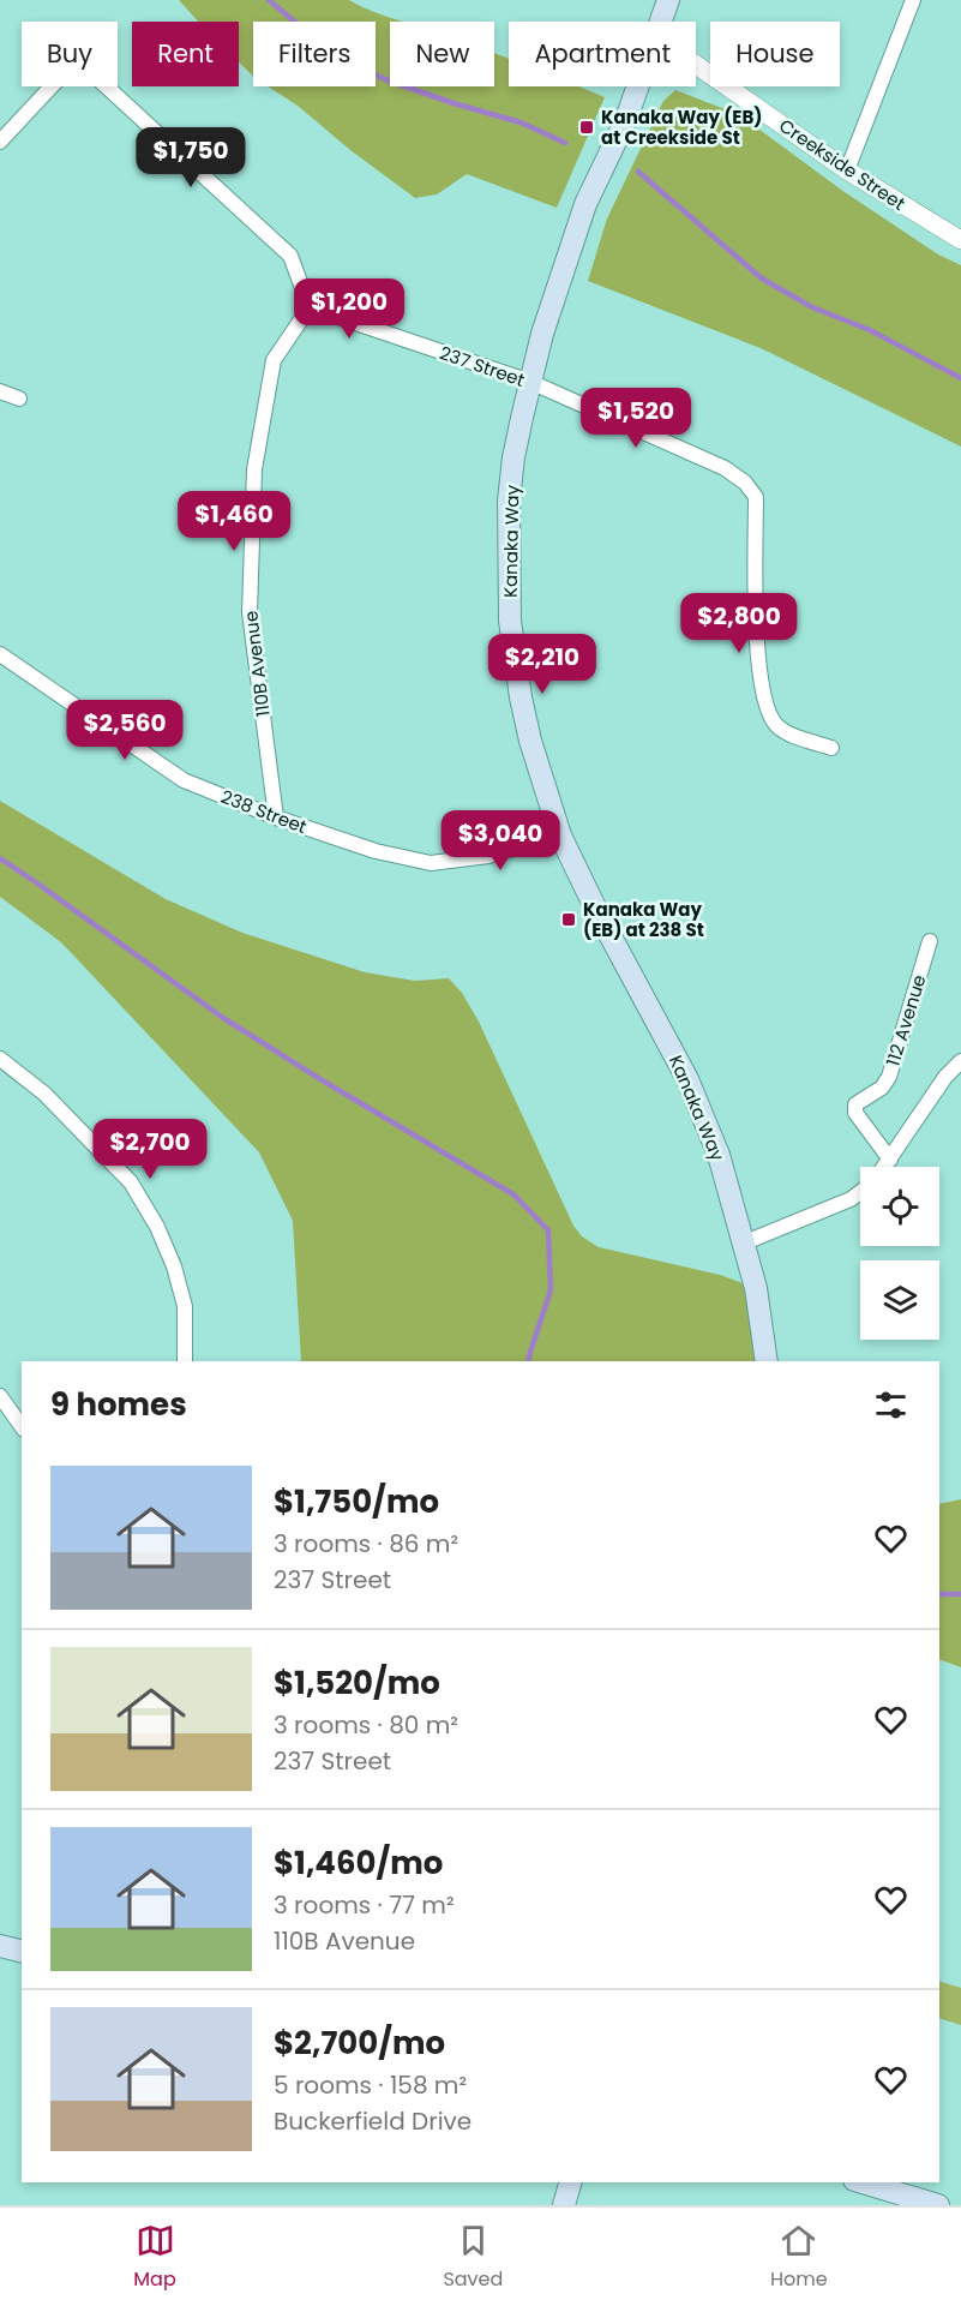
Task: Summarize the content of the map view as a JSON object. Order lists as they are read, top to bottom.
{
  "streets": {
    "main road": ["Kanaka Way"],
    "street": [
      "Creekside Street",
      "237 Street",
      "110B Avenue",
      "238 Street",
      "112 Avenue"
    ]
  },
  "crossings": [
    ["237 Street", "Kanaka Way"],
    ["237 Street", "110B Avenue"],
    ["Kanaka Way", "238 Street"],
    ["110B Avenue", "238 Street"]
  ],
  "places": {
    "transit": ["Kanaka Way (EB) at Creekside St", "Kanaka Way (EB) at 238 St"]
  },
  "page": {
    "chip": [
      "Buy",
      "Rent",
      "Filters",
      "New",
      "Apartment",
      "House"
    ],
    "price": [
      "$1,750",
      "$1,200",
      "$1,520",
      "$1,460",
      "$2,800",
      "$2,210",
      "$2,560",
      "$3,040",
      "$2,700"
    ],
    "heading": "9 homes",
    "list": [
      {
        "name": "$1,750/mo",
        "note": "3 rooms · 86 m² · 237 Street"
      },
      {
        "name": "$1,520/mo",
        "note": "3 rooms · 80 m² · 237 Street"
      },
      {
        "name": "$1,460/mo",
        "note": "3 rooms · 77 m² · 110B Avenue"
      },
      {
        "name": "$2,700/mo",
        "note": "5 rooms · 158 m² · Buckerfield Drive"
      }
    ],
    "tabs": ["Map", "Saved", "Home"]
  }
}
